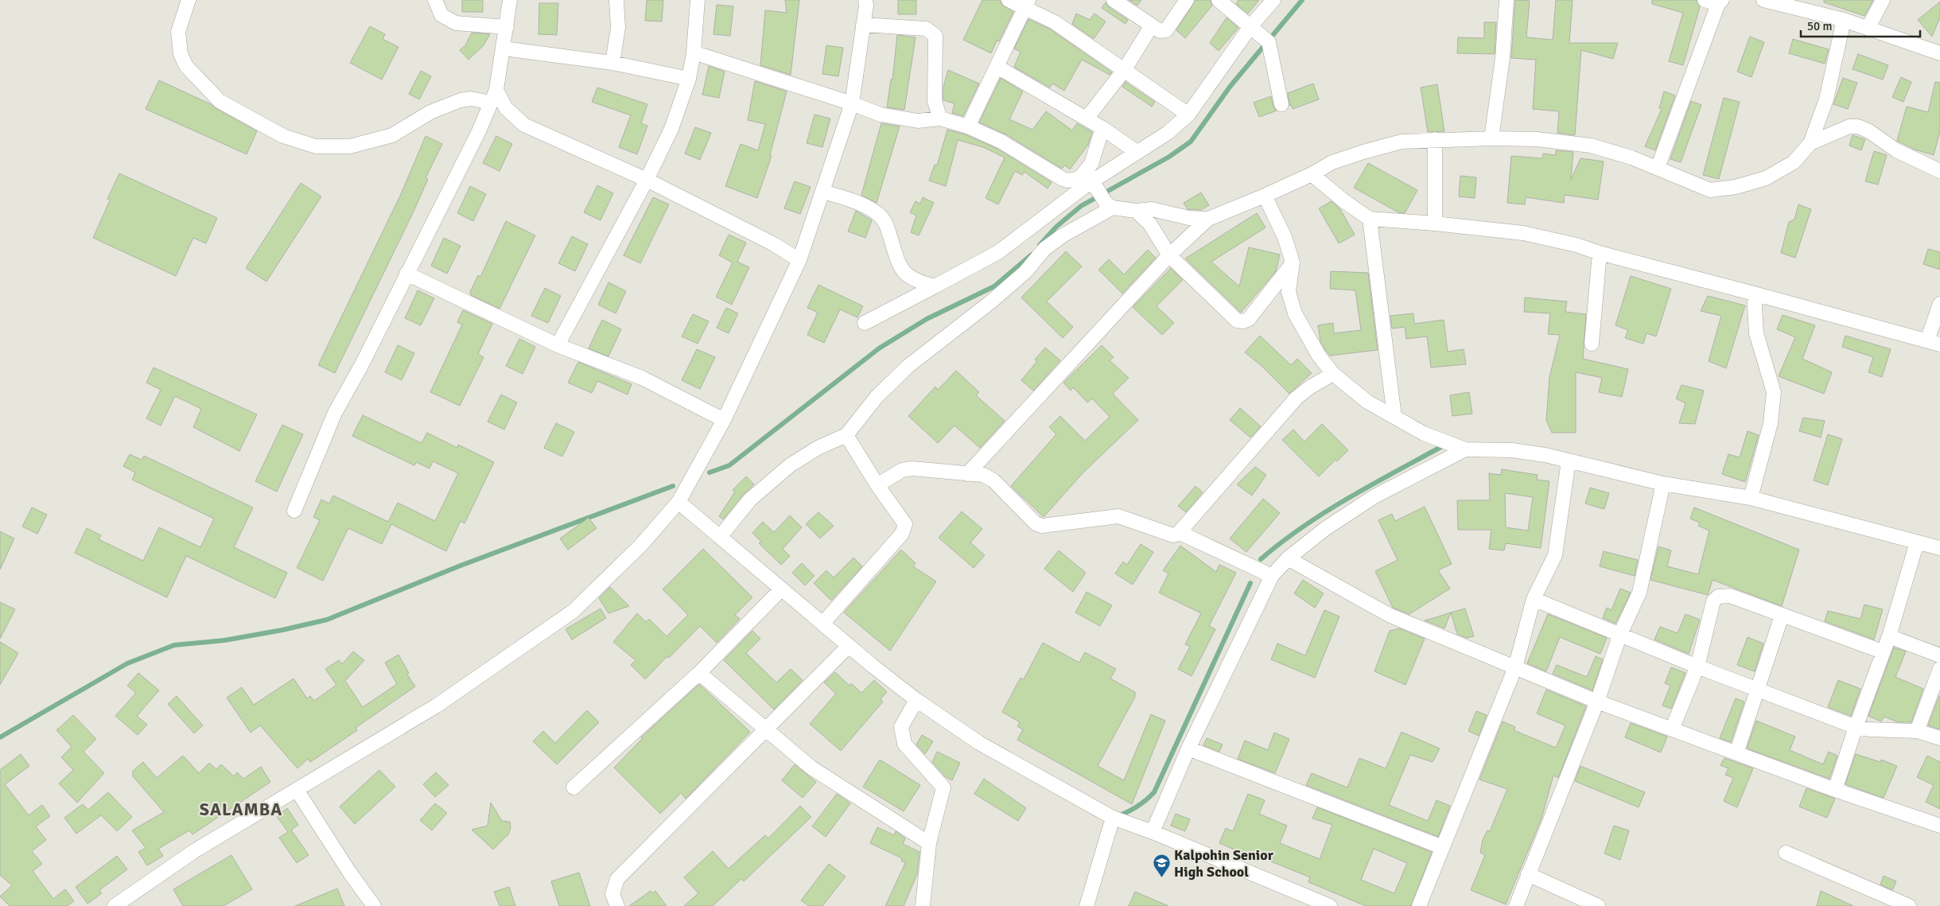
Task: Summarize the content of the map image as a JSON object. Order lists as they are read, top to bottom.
{
  "districts": ["SALAMBA"],
  "places": {
    "school or university": ["Kalpohin Senior High School"]
  },
  "scale_bar": "50 m"
}
